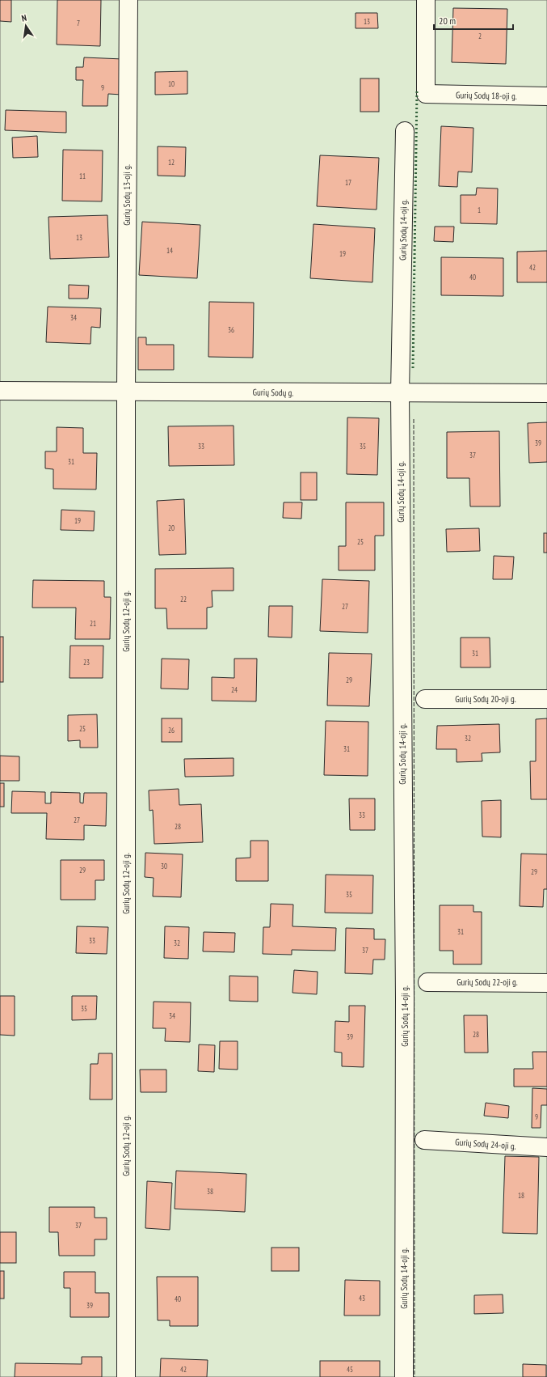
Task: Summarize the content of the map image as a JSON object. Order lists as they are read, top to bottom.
{
  "streets": {
    "street": [
      "Gurių Sodų 18-oji g.",
      "Gurių Sodų 13-oji g.",
      "Gurių Sodų 14-oji g.",
      "Gurių Sodų g.",
      "Gurių Sodų 12-oji g.",
      "Gurių Sodų 20-oji g.",
      "Gurių Sodų 22-oji g.",
      "Gurių Sodų 24-oji g."
    ]
  },
  "crossings": [
    ["Gurių Sodų 13-oji g.", "Gurių Sodų g."],
    ["Gurių Sodų 13-oji g.", "Gurių Sodų 12-oji g."],
    ["Gurių Sodų 14-oji g.", "Gurių Sodų g."],
    ["Gurių Sodų g.", "Gurių Sodų 12-oji g."]
  ],
  "house_numbers": [
    "13",
    "7",
    "2",
    "10",
    "9",
    "12",
    "11",
    "17",
    "1",
    "13",
    "14",
    "19",
    "42",
    "40",
    "34",
    "36",
    "39",
    "33",
    "35",
    "37",
    "31",
    "19",
    "20",
    "25",
    "22",
    "27",
    "21",
    "31",
    "23",
    "29",
    "24",
    "25",
    "26",
    "32",
    "31",
    "33",
    "27",
    "28",
    "30",
    "29",
    "29",
    "35",
    "31",
    "33",
    "32",
    "37",
    "35",
    "34",
    "28",
    "39",
    "9",
    "38",
    "18",
    "37",
    "43",
    "40",
    "39",
    "42",
    "45"
  ],
  "scale_bar": "20 m",
  "north": "top"
}
